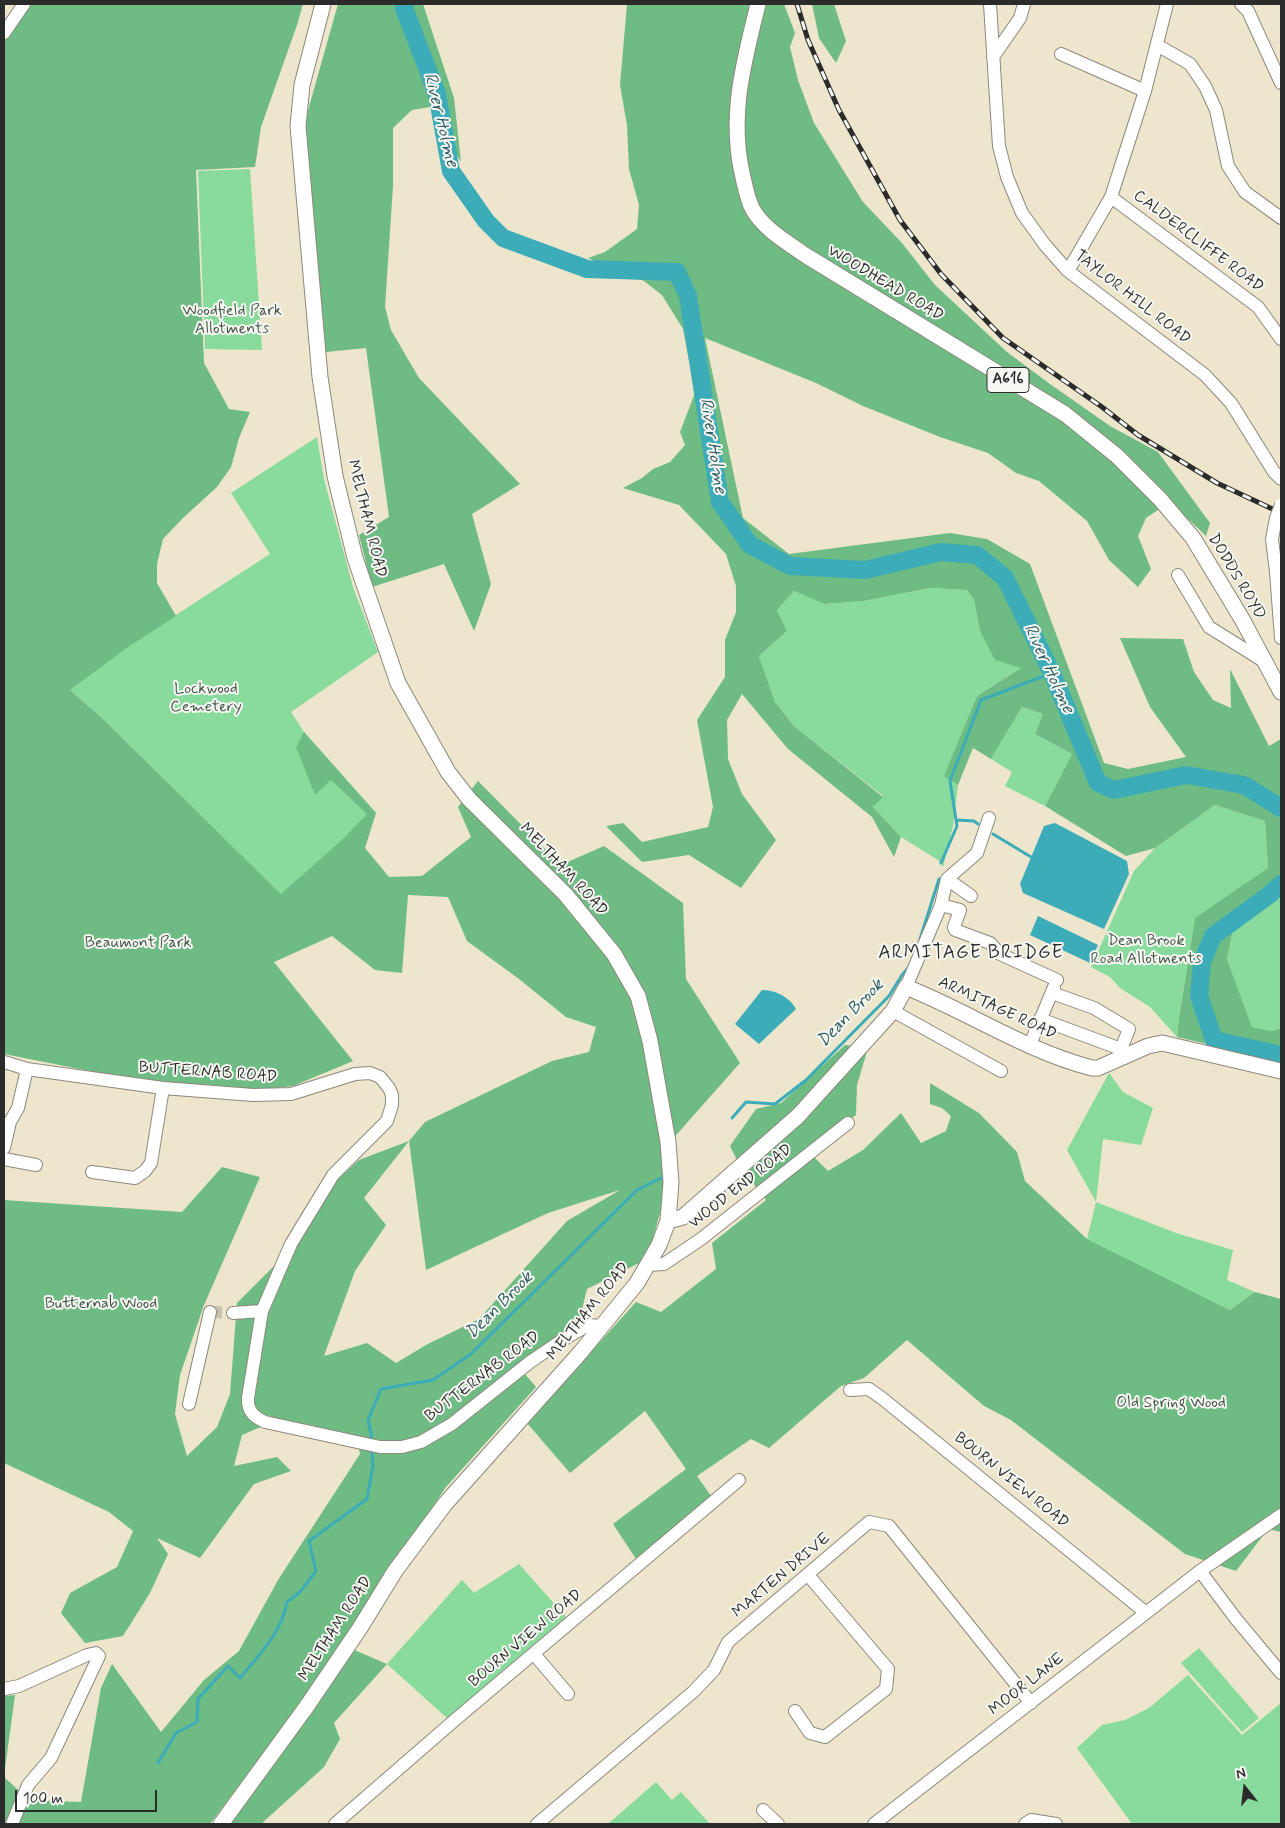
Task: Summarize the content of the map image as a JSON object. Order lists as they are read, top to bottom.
{
  "streets": {
    "main road": [
      "WOODHEAD ROAD",
      "A616",
      "MELTHAM ROAD",
      "DODDS ROYD",
      "ARMITAGE ROAD"
    ],
    "street": [
      "CALDERCLIFFE ROAD",
      "TAYLOR HILL ROAD",
      "BUTTERNAB ROAD",
      "WOOD END ROAD",
      "BOURN VIEW ROAD",
      "MARTEN DRIVE",
      "MOOR LANE"
    ]
  },
  "crossings": [
    ["WOODHEAD ROAD", "DODDS ROYD"],
    ["MELTHAM ROAD", "BUTTERNAB ROAD"],
    ["MELTHAM ROAD", "WOOD END ROAD"],
    ["BOURN VIEW ROAD", "MOOR LANE"],
    ["MARTEN DRIVE", "MOOR LANE"]
  ],
  "districts": ["ARMITAGE BRIDGE"],
  "water": ["River Holme", "Dean Brook"],
  "parks": [
    "Woodfield Park Allotments",
    "Lockwood Cemetery",
    "Dean Brook Road Allotments",
    "Beaumont Park",
    "Butternab Wood",
    "Old Spring Wood"
  ],
  "scale_bar": "100 m",
  "north": "top"
}
